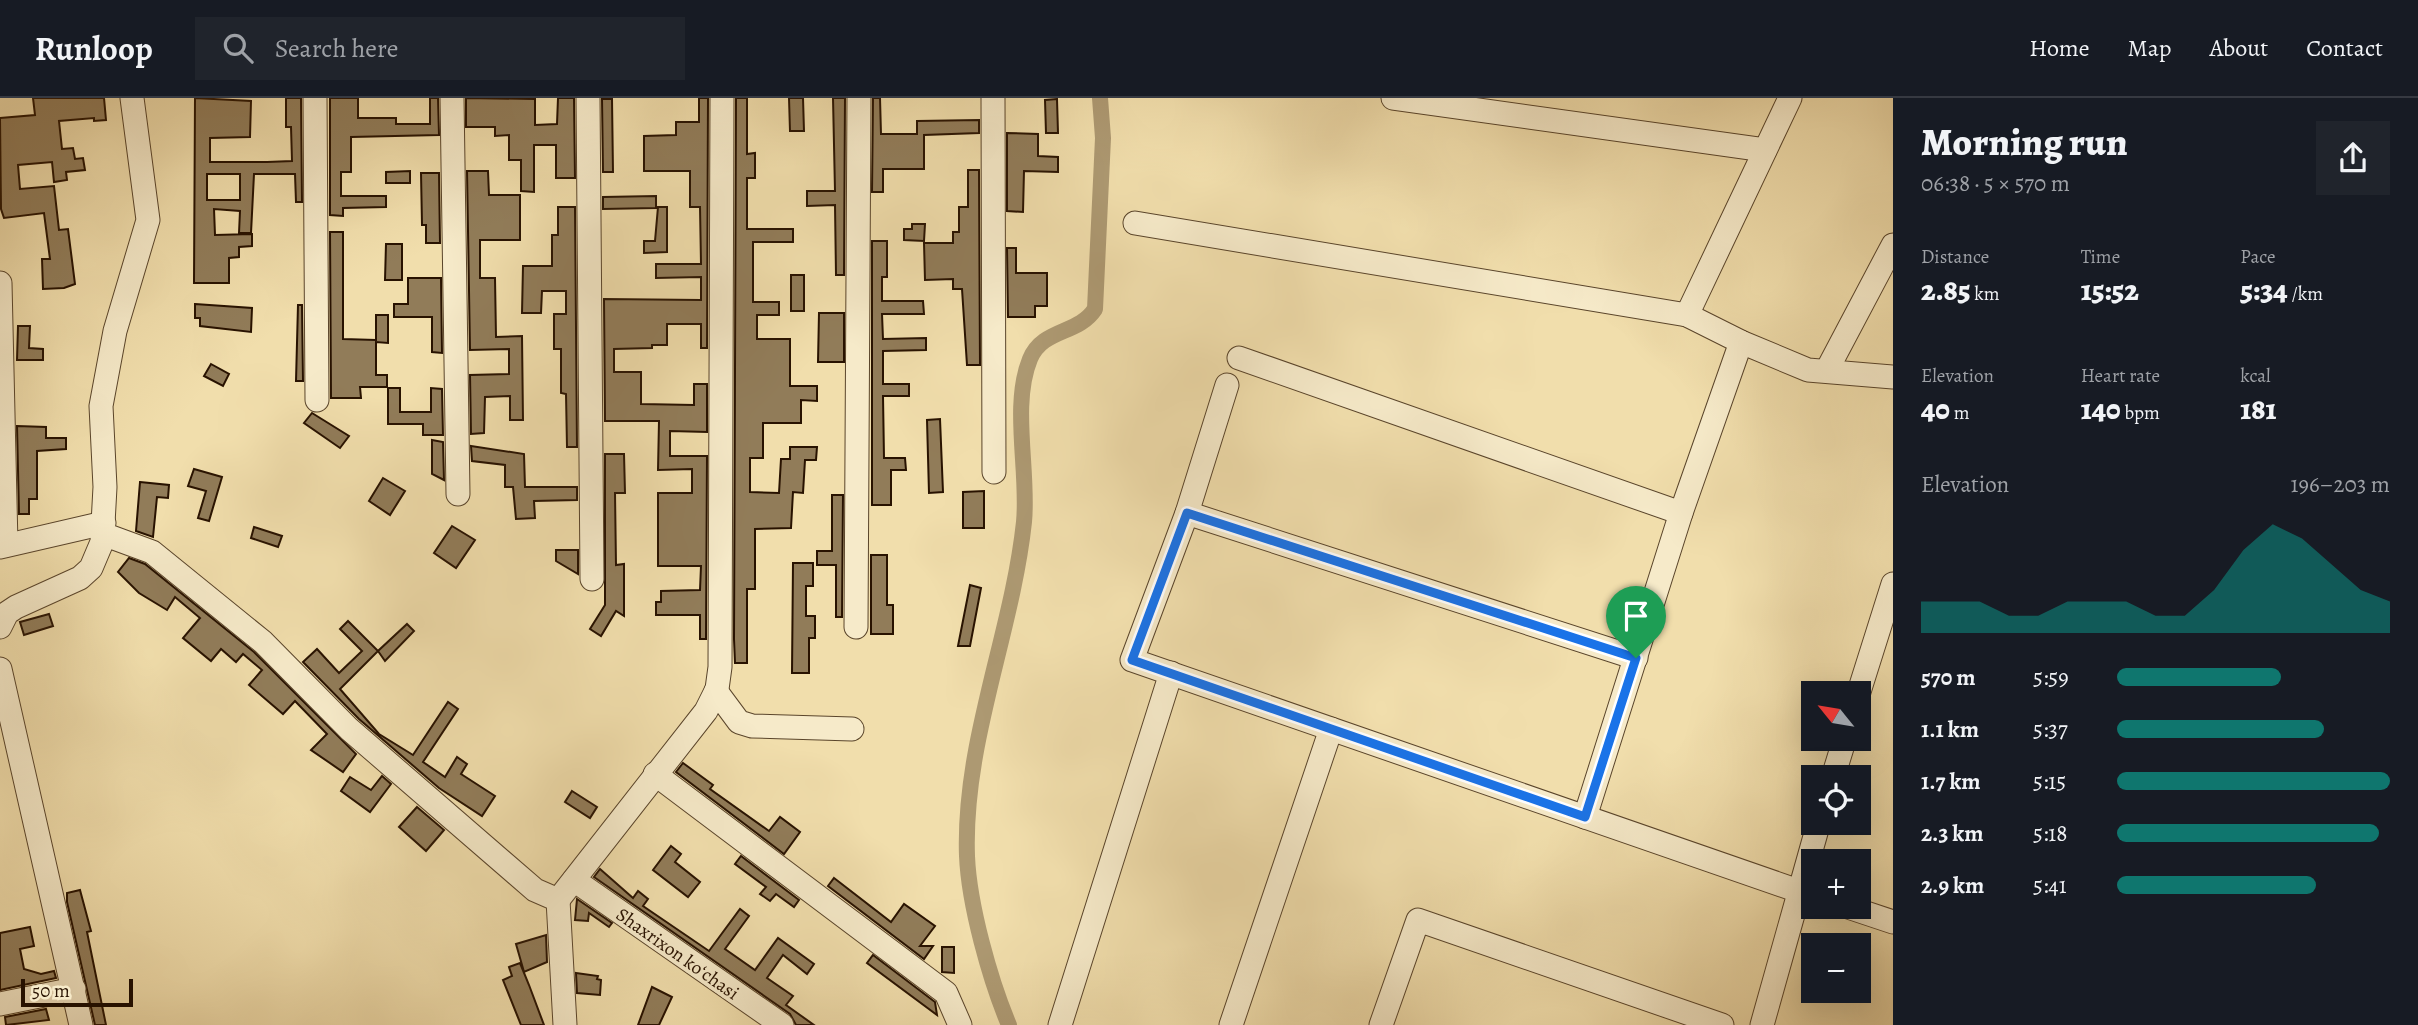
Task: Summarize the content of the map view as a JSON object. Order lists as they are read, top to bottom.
{
  "streets": {
    "street": ["Shaxrixon koʻchasi"]
  },
  "scale_bar": "50 m",
  "north": "top left",
  "page": {
    "header": "Runloop",
    "search": "Search here",
    "nav": [
      "Home",
      "Map",
      "About",
      "Contact"
    ],
    "heading": ["Morning run", "06:38 · 5 × 570 m"],
    "stats": [
      ["Distance", "2.85 km"],
      ["Time", "15:52"],
      ["Pace", "5:34 /km"],
      ["Elevation", "40 m"],
      ["Heart rate", "140 bpm"],
      ["kcal", "181"]
    ],
    "chart": ["Elevation", "196–203 m"],
    "list": [
      {
        "name": "570 m",
        "note": "5:59"
      },
      {
        "name": "1.1 km",
        "note": "5:37"
      },
      {
        "name": "1.7 km",
        "note": "5:15"
      },
      {
        "name": "2.3 km",
        "note": "5:18"
      },
      {
        "name": "2.9 km",
        "note": "5:41"
      }
    ],
    "map_buttons": ["+", "−"],
    "scale": "50 m"
  }
}
